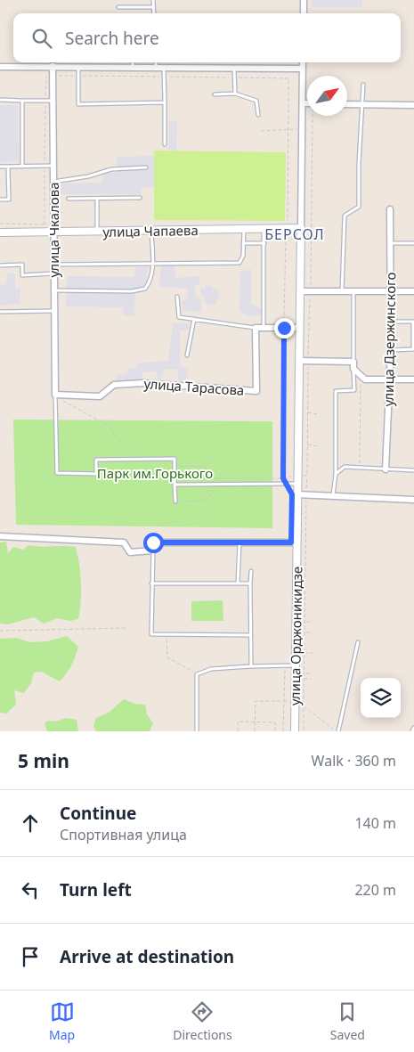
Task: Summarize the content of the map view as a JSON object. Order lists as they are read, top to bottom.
{
  "streets": {
    "street": [
      "улица Чкалова",
      "улица Чапаева",
      "улица Дзержинского",
      "улица Тарасова",
      "улица Орджоникидзе"
    ]
  },
  "crossings": [
    ["улица Чкалова", "улица Чапаева"],
    ["улица Чкалова", "улица Тарасова"],
    ["улица Чапаева", "улица Орджоникидзе"]
  ],
  "districts": ["БЕРСОЛ"],
  "parks": ["Парк им.Горького"],
  "north": "top right",
  "page": {
    "search": "Search here",
    "heading": ["5 min", "Walk · 360 m"],
    "list": [
      ["Continue", "Спортивная улица", "140 m"],
      ["Turn left", "220 m"],
      "Arrive at destination"
    ],
    "nav": ["Map", "Directions", "Saved"]
  }
}
